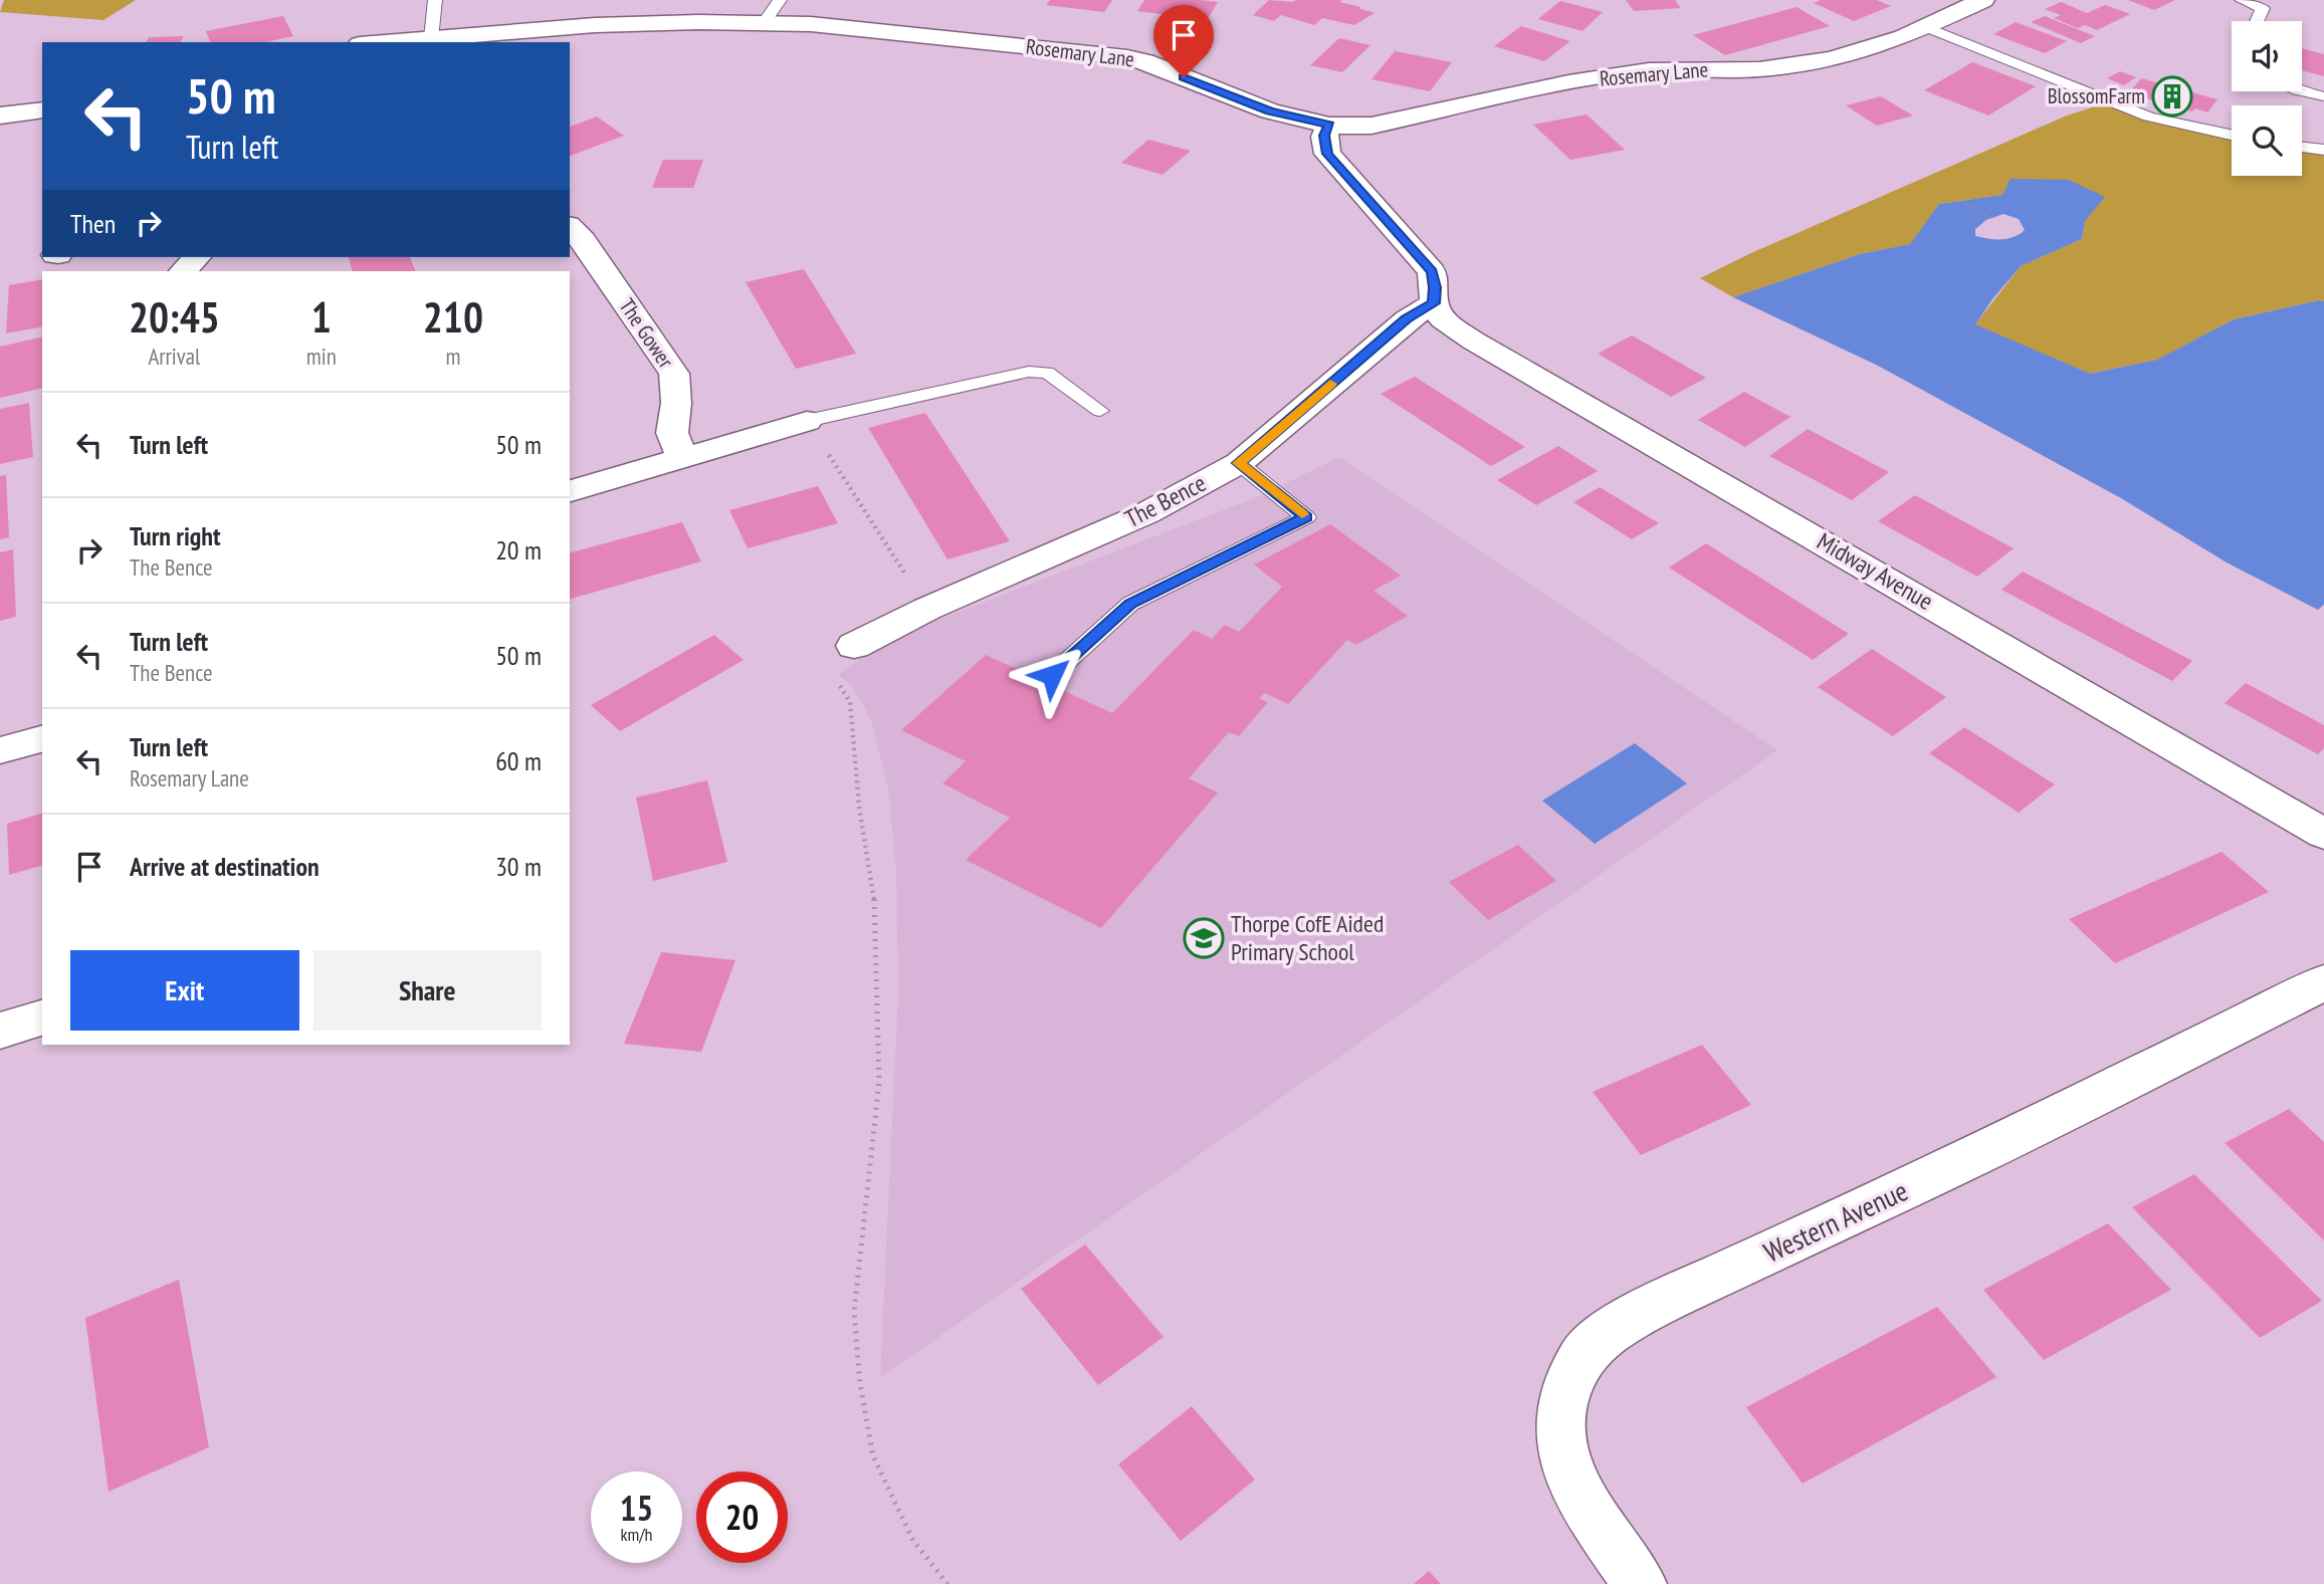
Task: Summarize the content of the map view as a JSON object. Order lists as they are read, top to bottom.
{
  "streets": {
    "street": [
      "Rosemary Lane",
      "The Gower",
      "The Bence",
      "Midway Avenue",
      "Western Avenue"
    ]
  },
  "crossings": [
    ["The Bence", "Midway Avenue"]
  ],
  "places": {
    "building": ["BlossomFarm"],
    "school or university": ["Thorpe CofE Aided Primary School"]
  },
  "page": {
    "turn": ["50 m", "Turn left"],
    "then": "Then",
    "eta": [
      "20:45",
      "Arrival",
      "1",
      "min",
      "210",
      "m"
    ],
    "list": [
      {
        "name": "Turn left",
        "value": "50 m"
      },
      {
        "name": "Turn right",
        "note": "The Bence",
        "value": "20 m"
      },
      {
        "name": "Turn left",
        "note": "The Bence",
        "value": "50 m"
      },
      {
        "name": "Turn left",
        "note": "Rosemary Lane",
        "value": "60 m"
      },
      {
        "name": "Arrive at destination",
        "value": "30 m"
      }
    ],
    "buttons": ["Exit", "Share"],
    "speed": "15 km/h",
    "limit": "20"
  }
}
